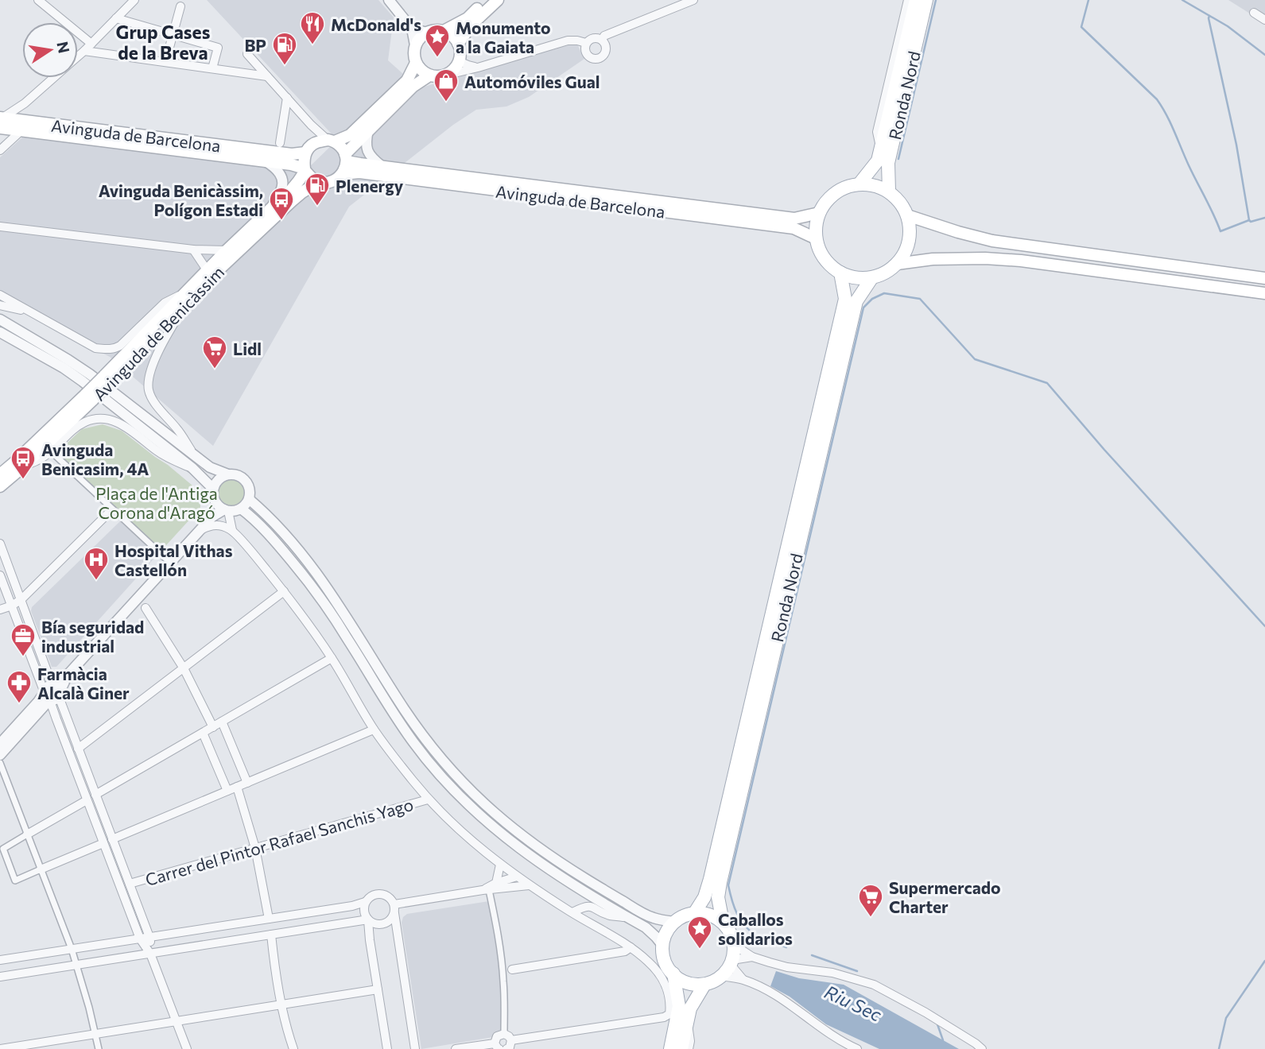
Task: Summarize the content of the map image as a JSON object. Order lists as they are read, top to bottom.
{
  "streets": {
    "main road": ["Ronda Nord", "Avinguda de Barcelona", "Avinguda de Benicàssim"],
    "street": ["Carrer del Pintor Rafael Sanchis Yago"]
  },
  "crossings": [
    ["Ronda Nord", "Avinguda de Barcelona"],
    ["Avinguda de Barcelona", "Avinguda de Benicàssim"]
  ],
  "districts": ["Grup Cases de la Breva"],
  "water": ["Riu Sec"],
  "parks": ["Plaça de l'Antiga Corona d'Aragó"],
  "places": {
    "restaurant": ["McDonald's"],
    "place": ["Monumento a la Gaiata", "Caballos solidarios"],
    "fuel station": ["BP", "Plenergy"],
    "shop": ["Automóviles Gual"],
    "bus stop": ["Avinguda Benicàssim, Polígon Estadi", "Avinguda Benicasim, 4A"],
    "supermarket": ["Lidl", "Supermercado Charter"],
    "hospital": ["Hospital Vithas Castellón"],
    "office": ["Bía seguridad industrial"],
    "pharmacy": ["Farmàcia Alcalà Giner"]
  },
  "north": "right"
}
